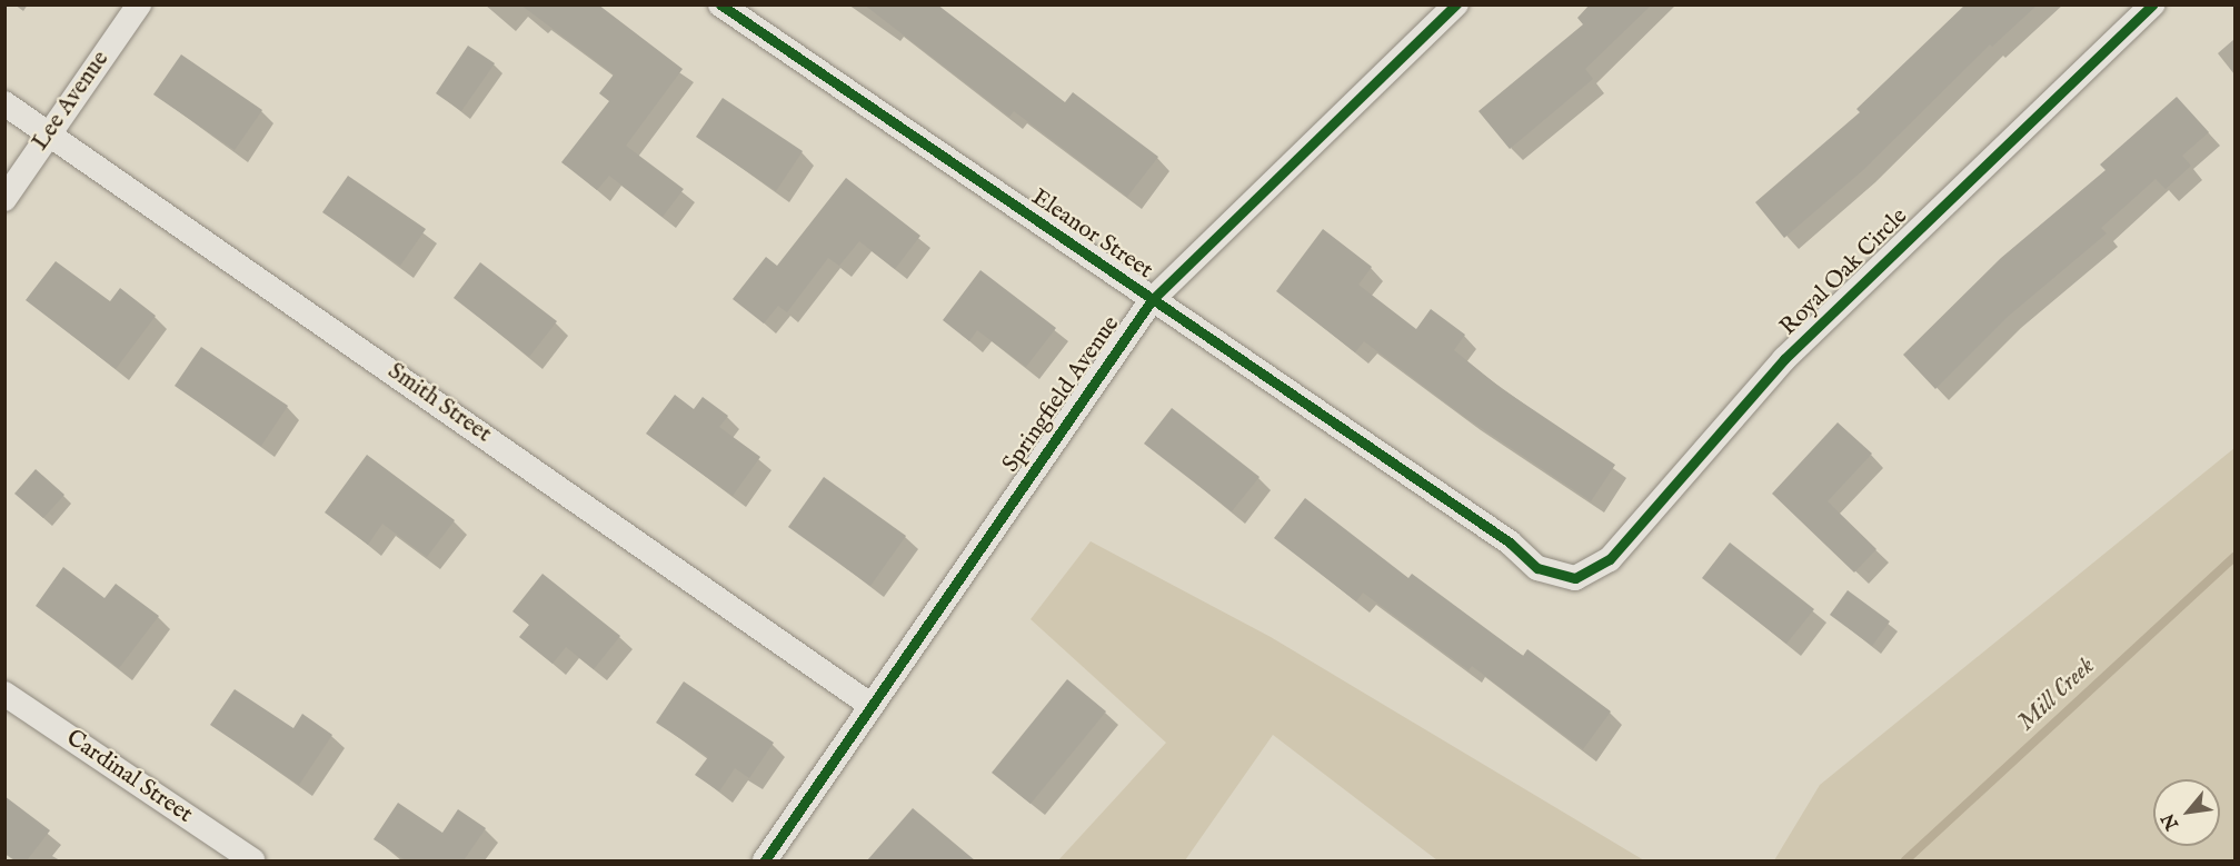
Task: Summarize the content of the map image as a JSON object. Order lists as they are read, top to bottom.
{
  "streets": {
    "street": [
      "Lee Avenue",
      "Eleanor Street",
      "Royal Oak Circle",
      "Springfield Avenue",
      "Smith Street",
      "Cardinal Street"
    ]
  },
  "crossings": [
    ["Lee Avenue", "Smith Street"],
    ["Eleanor Street", "Royal Oak Circle"],
    ["Eleanor Street", "Springfield Avenue"],
    ["Springfield Avenue", "Smith Street"]
  ],
  "water": ["Mill Creek"],
  "north": "bottom left"
}
